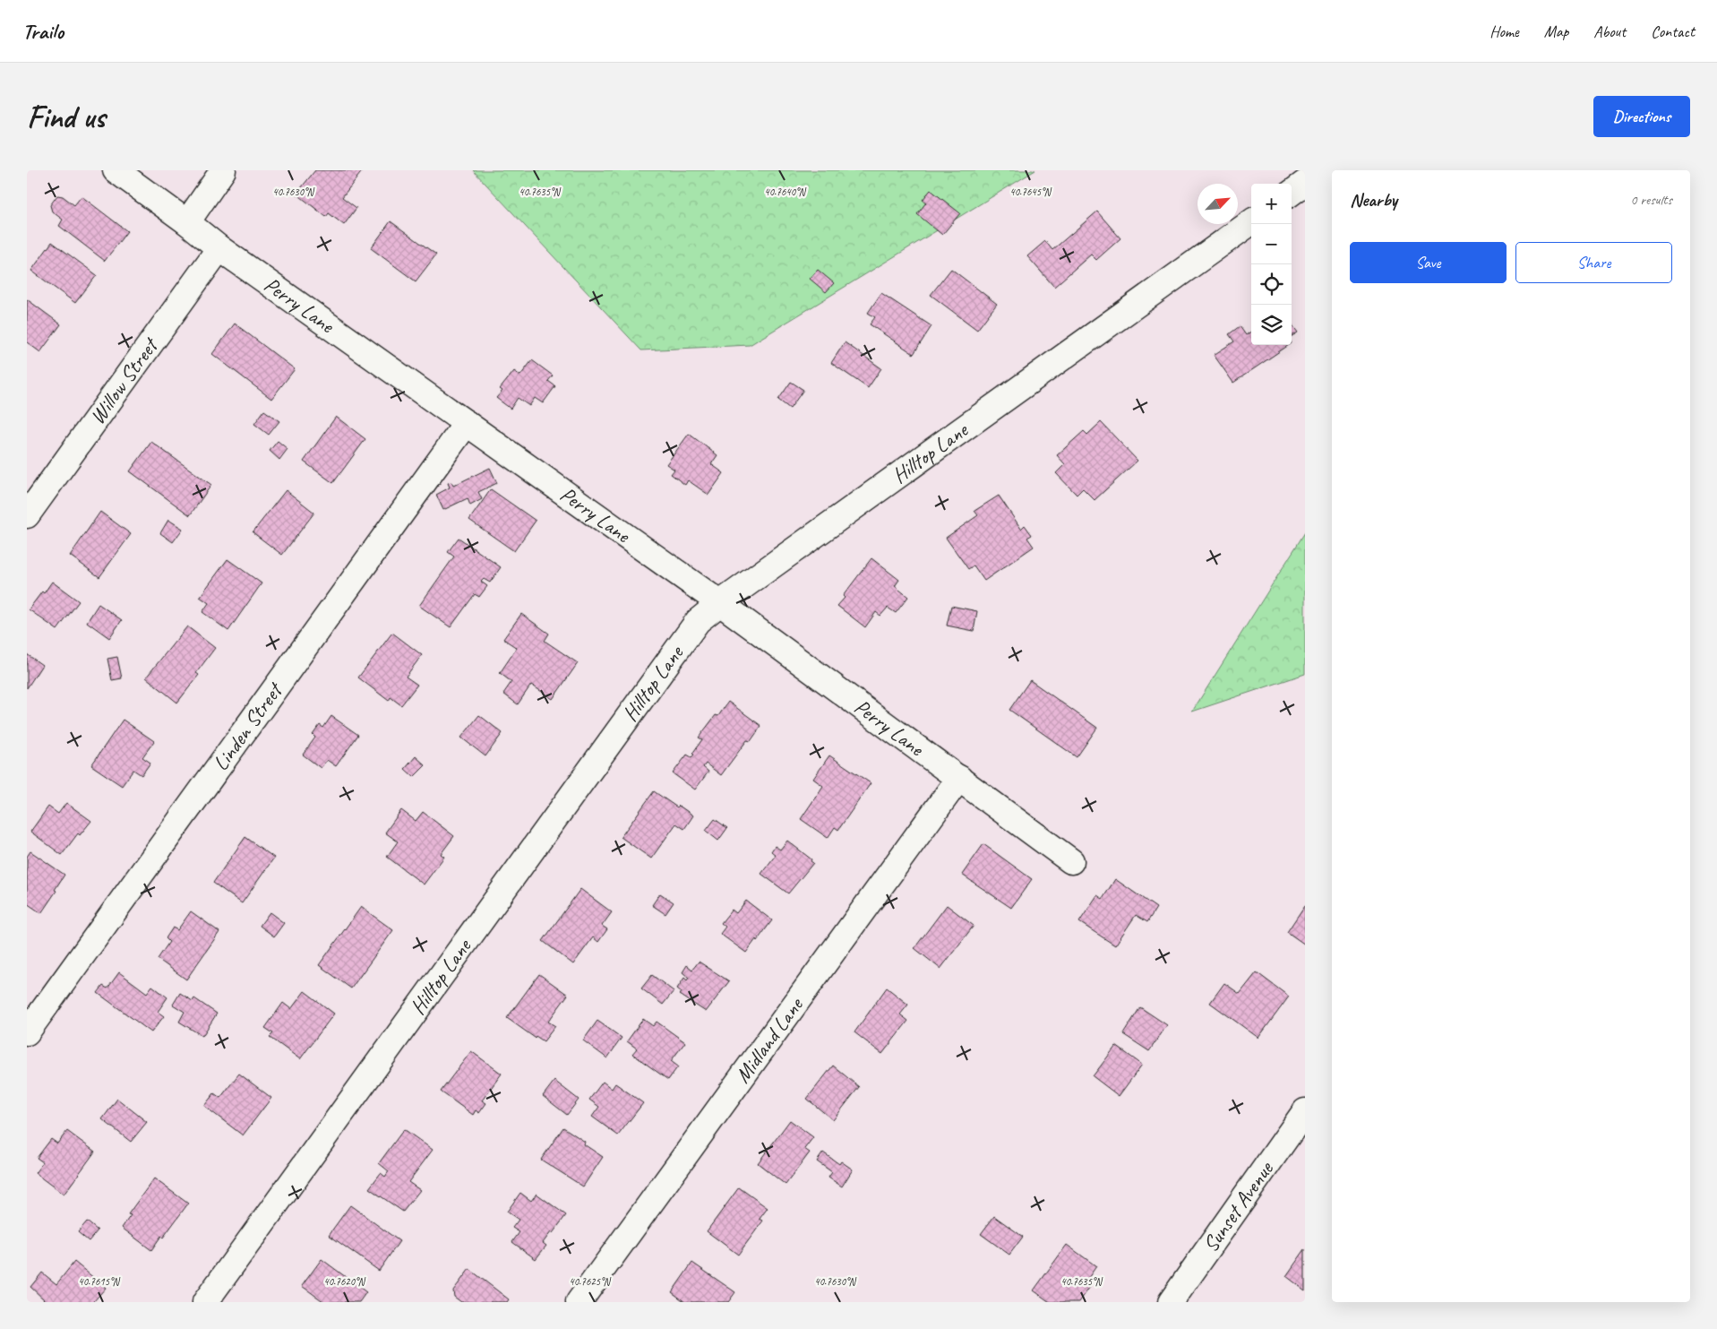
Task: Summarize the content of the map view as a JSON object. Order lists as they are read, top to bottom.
{
  "streets": {
    "street": [
      "Perry Lane",
      "Willow Street",
      "Hilltop Lane",
      "Linden Street",
      "Midland Lane",
      "Sunset Avenue"
    ]
  },
  "crossings": [
    ["Perry Lane", "Willow Street"],
    ["Perry Lane", "Hilltop Lane"],
    ["Perry Lane", "Linden Street"],
    ["Perry Lane", "Midland Lane"]
  ],
  "north": "top right",
  "page": {
    "header": "Trailo",
    "nav": [
      "Home",
      "Map",
      "About",
      "Contact"
    ],
    "buttons": [
      "Directions",
      ["Save", "Share"]
    ],
    "title": "Find us",
    "heading": ["Nearby", "0 results"],
    "map_buttons": ["+", "−"]
  },
  "coordinates": [
    "40.7640°N",
    "40.7645°N",
    "40.7630°N",
    "40.7635°N",
    "40.7615°N",
    "40.7620°N",
    "40.7625°N"
  ]
}
